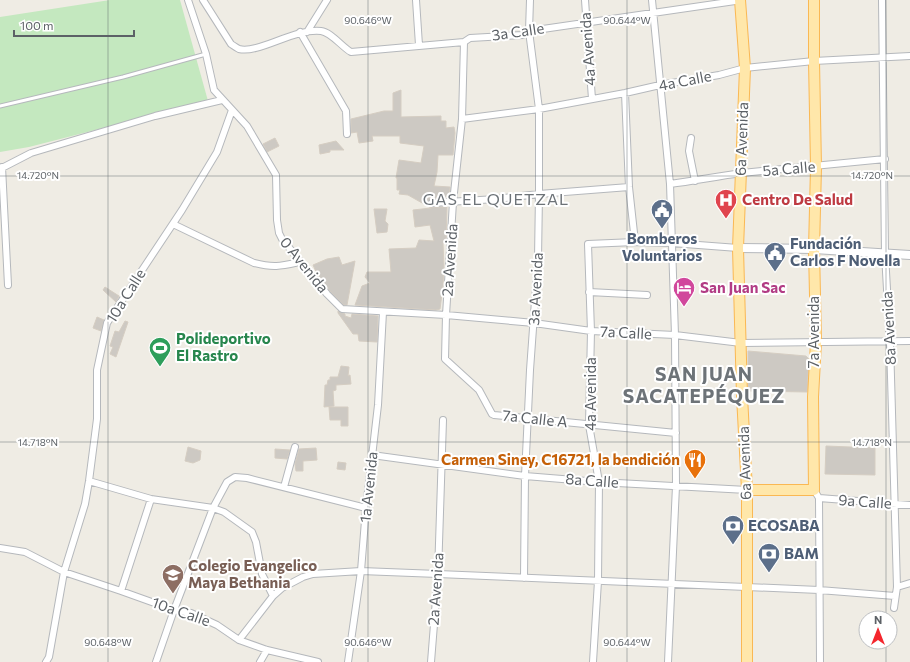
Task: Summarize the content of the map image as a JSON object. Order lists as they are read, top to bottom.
{
  "streets": {
    "main road": ["6a Avenida", "7a Avenida", "8a Calle"],
    "street": [
      "3a Calle",
      "4a Avenida",
      "4a Calle",
      "5a Calle",
      "2a Avenida",
      "0 Avenida",
      "3a Avenida",
      "10a Calle",
      "8a Avenida",
      "7a Calle",
      "7a Calle A",
      "1a Avenida",
      "9a Calle"
    ]
  },
  "crossings": [
    ["3a Calle", "4a Avenida"],
    ["3a Calle", "6a Avenida"],
    ["3a Calle", "2a Avenida"],
    ["3a Calle", "3a Avenida"],
    ["4a Avenida", "4a Calle"],
    ["4a Avenida", "7a Calle"],
    ["4a Avenida", "7a Calle A"],
    ["4a Avenida", "8a Calle"],
    ["4a Calle", "6a Avenida"],
    ["4a Calle", "2a Avenida"],
    ["4a Calle", "3a Avenida"],
    ["4a Calle", "8a Avenida"],
    ["4a Calle", "7a Avenida"],
    ["6a Avenida", "5a Calle"],
    ["6a Avenida", "7a Calle"],
    ["6a Avenida", "8a Calle"],
    ["5a Calle", "8a Avenida"],
    ["5a Calle", "7a Avenida"],
    ["2a Avenida", "7a Calle"],
    ["2a Avenida", "7a Calle A"],
    ["2a Avenida", "8a Calle"],
    ["0 Avenida", "10a Calle"],
    ["0 Avenida", "7a Calle"],
    ["3a Avenida", "7a Calle"],
    ["3a Avenida", "7a Calle A"],
    ["3a Avenida", "8a Calle"],
    ["8a Avenida", "7a Calle"],
    ["8a Avenida", "9a Calle"],
    ["7a Avenida", "7a Calle"],
    ["7a Avenida", "8a Calle"],
    ["7a Avenida", "9a Calle"],
    ["7a Calle", "1a Avenida"],
    ["8a Calle", "1a Avenida"],
    ["8a Calle", "9a Calle"]
  ],
  "districts": ["GAS EL QUETZAL", "SAN JUAN SACATEPÉQUEZ"],
  "places": {
    "hospital": ["Centro De Salud"],
    "public building": ["Bomberos Voluntarios", "Fundación Carlos F Novella"],
    "hotel": ["San Juan Sac"],
    "sports": ["Polideportivo El Rastro"],
    "restaurant": ["Carmen Siney, C16721, la bendición"],
    "bank": ["ECOSABA", "BAM"],
    "school or university": ["Colegio Evangelico Maya Bethania"]
  },
  "scale_bar": "100 m",
  "north": "top",
  "coordinates": [
    "90.646°W",
    "90.644°W",
    "14.720°N",
    "14.718°N",
    "90.648°W"
  ]
}
